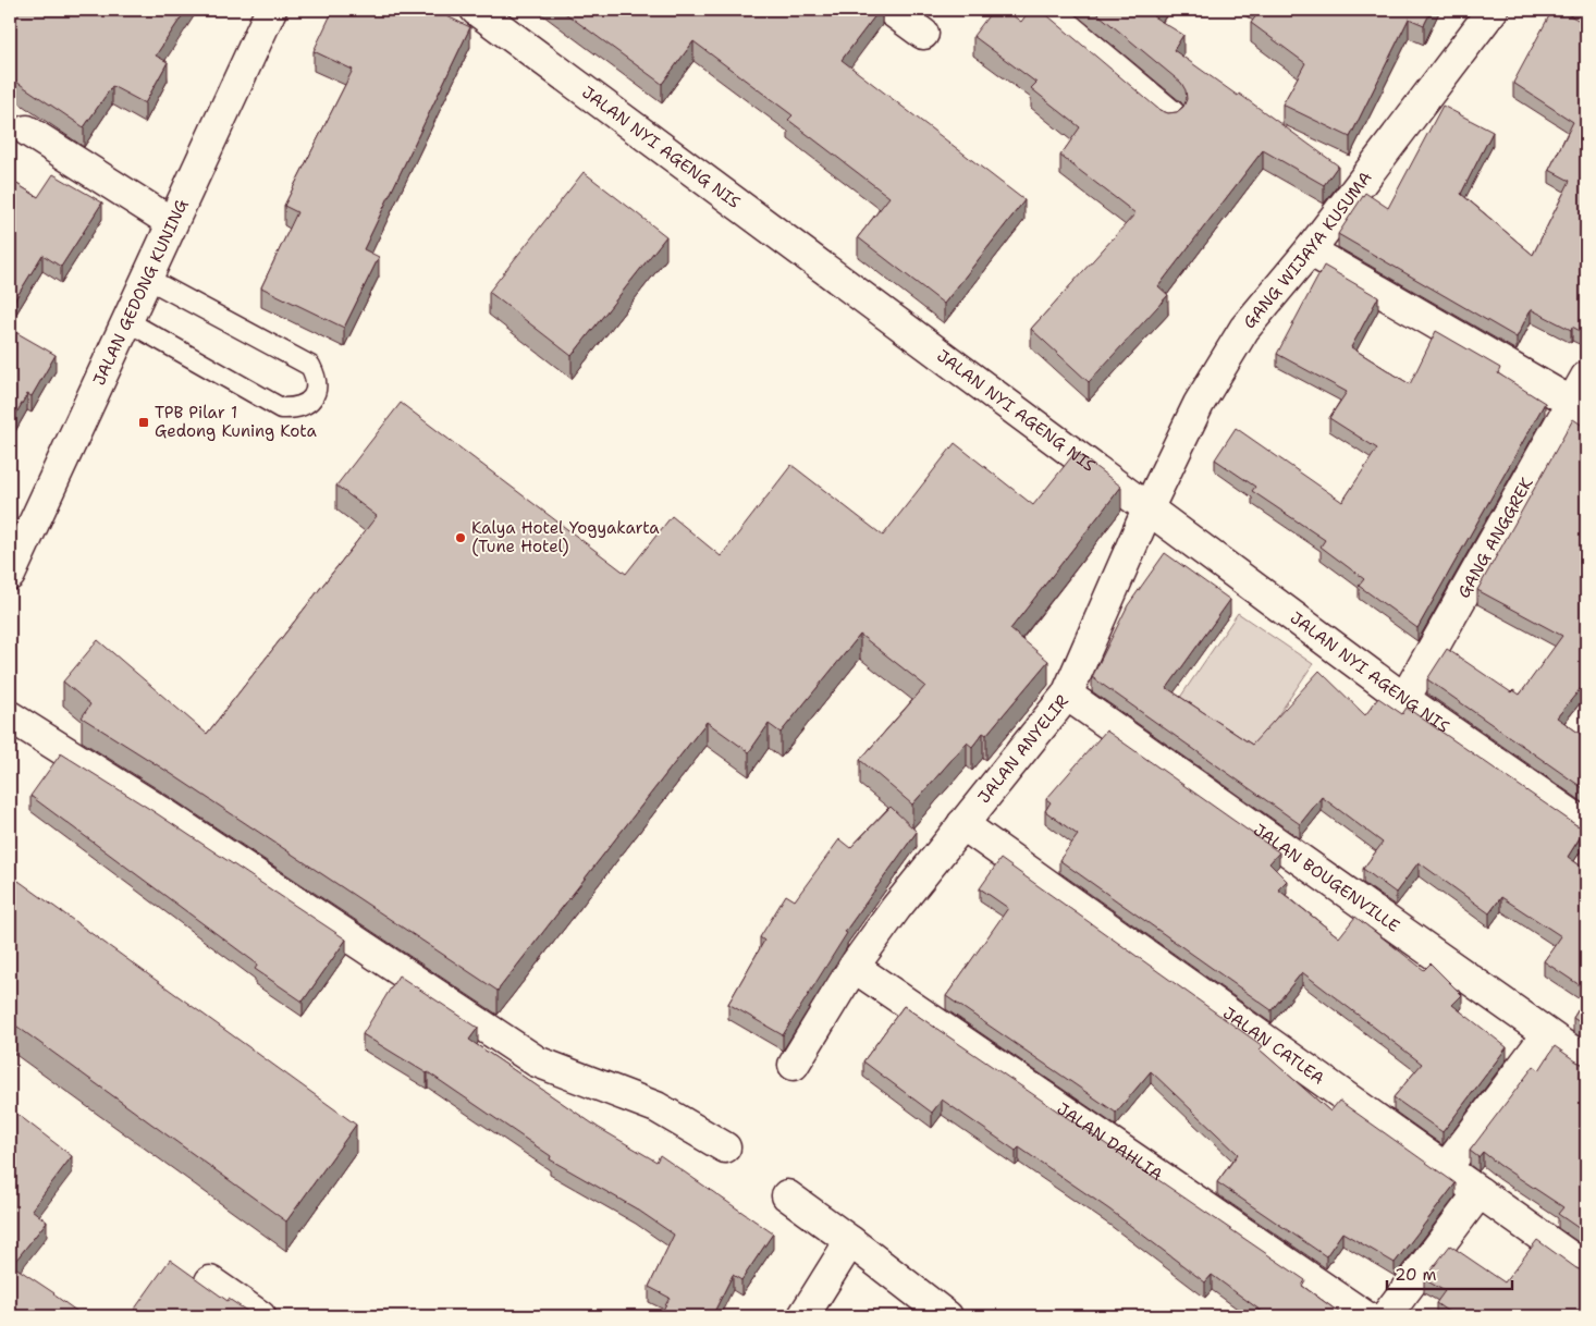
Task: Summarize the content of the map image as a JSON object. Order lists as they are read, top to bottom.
{
  "streets": {
    "street": [
      "JALAN NYI AGENG NIS",
      "GANG WIJAYA KUSUMA",
      "JALAN GEDONG KUNING",
      "GANG ANGGREK",
      "JALAN ANYELIR",
      "JALAN BOUGENVILLE",
      "JALAN CATLEA",
      "JALAN DAHLIA"
    ]
  },
  "crossings": [
    ["JALAN NYI AGENG NIS", "GANG WIJAYA KUSUMA"],
    ["JALAN NYI AGENG NIS", "GANG ANGGREK"],
    ["JALAN NYI AGENG NIS", "JALAN ANYELIR"],
    ["GANG WIJAYA KUSUMA", "JALAN ANYELIR"],
    ["JALAN ANYELIR", "JALAN BOUGENVILLE"],
    ["JALAN ANYELIR", "JALAN CATLEA"],
    ["JALAN ANYELIR", "JALAN DAHLIA"]
  ],
  "places": {
    "transit": ["TPB Pilar 1 Gedong Kuning Kota"],
    "other": ["Kalya Hotel Yogyakarta (Tune Hotel)"]
  },
  "scale_bar": "20 m"
}
